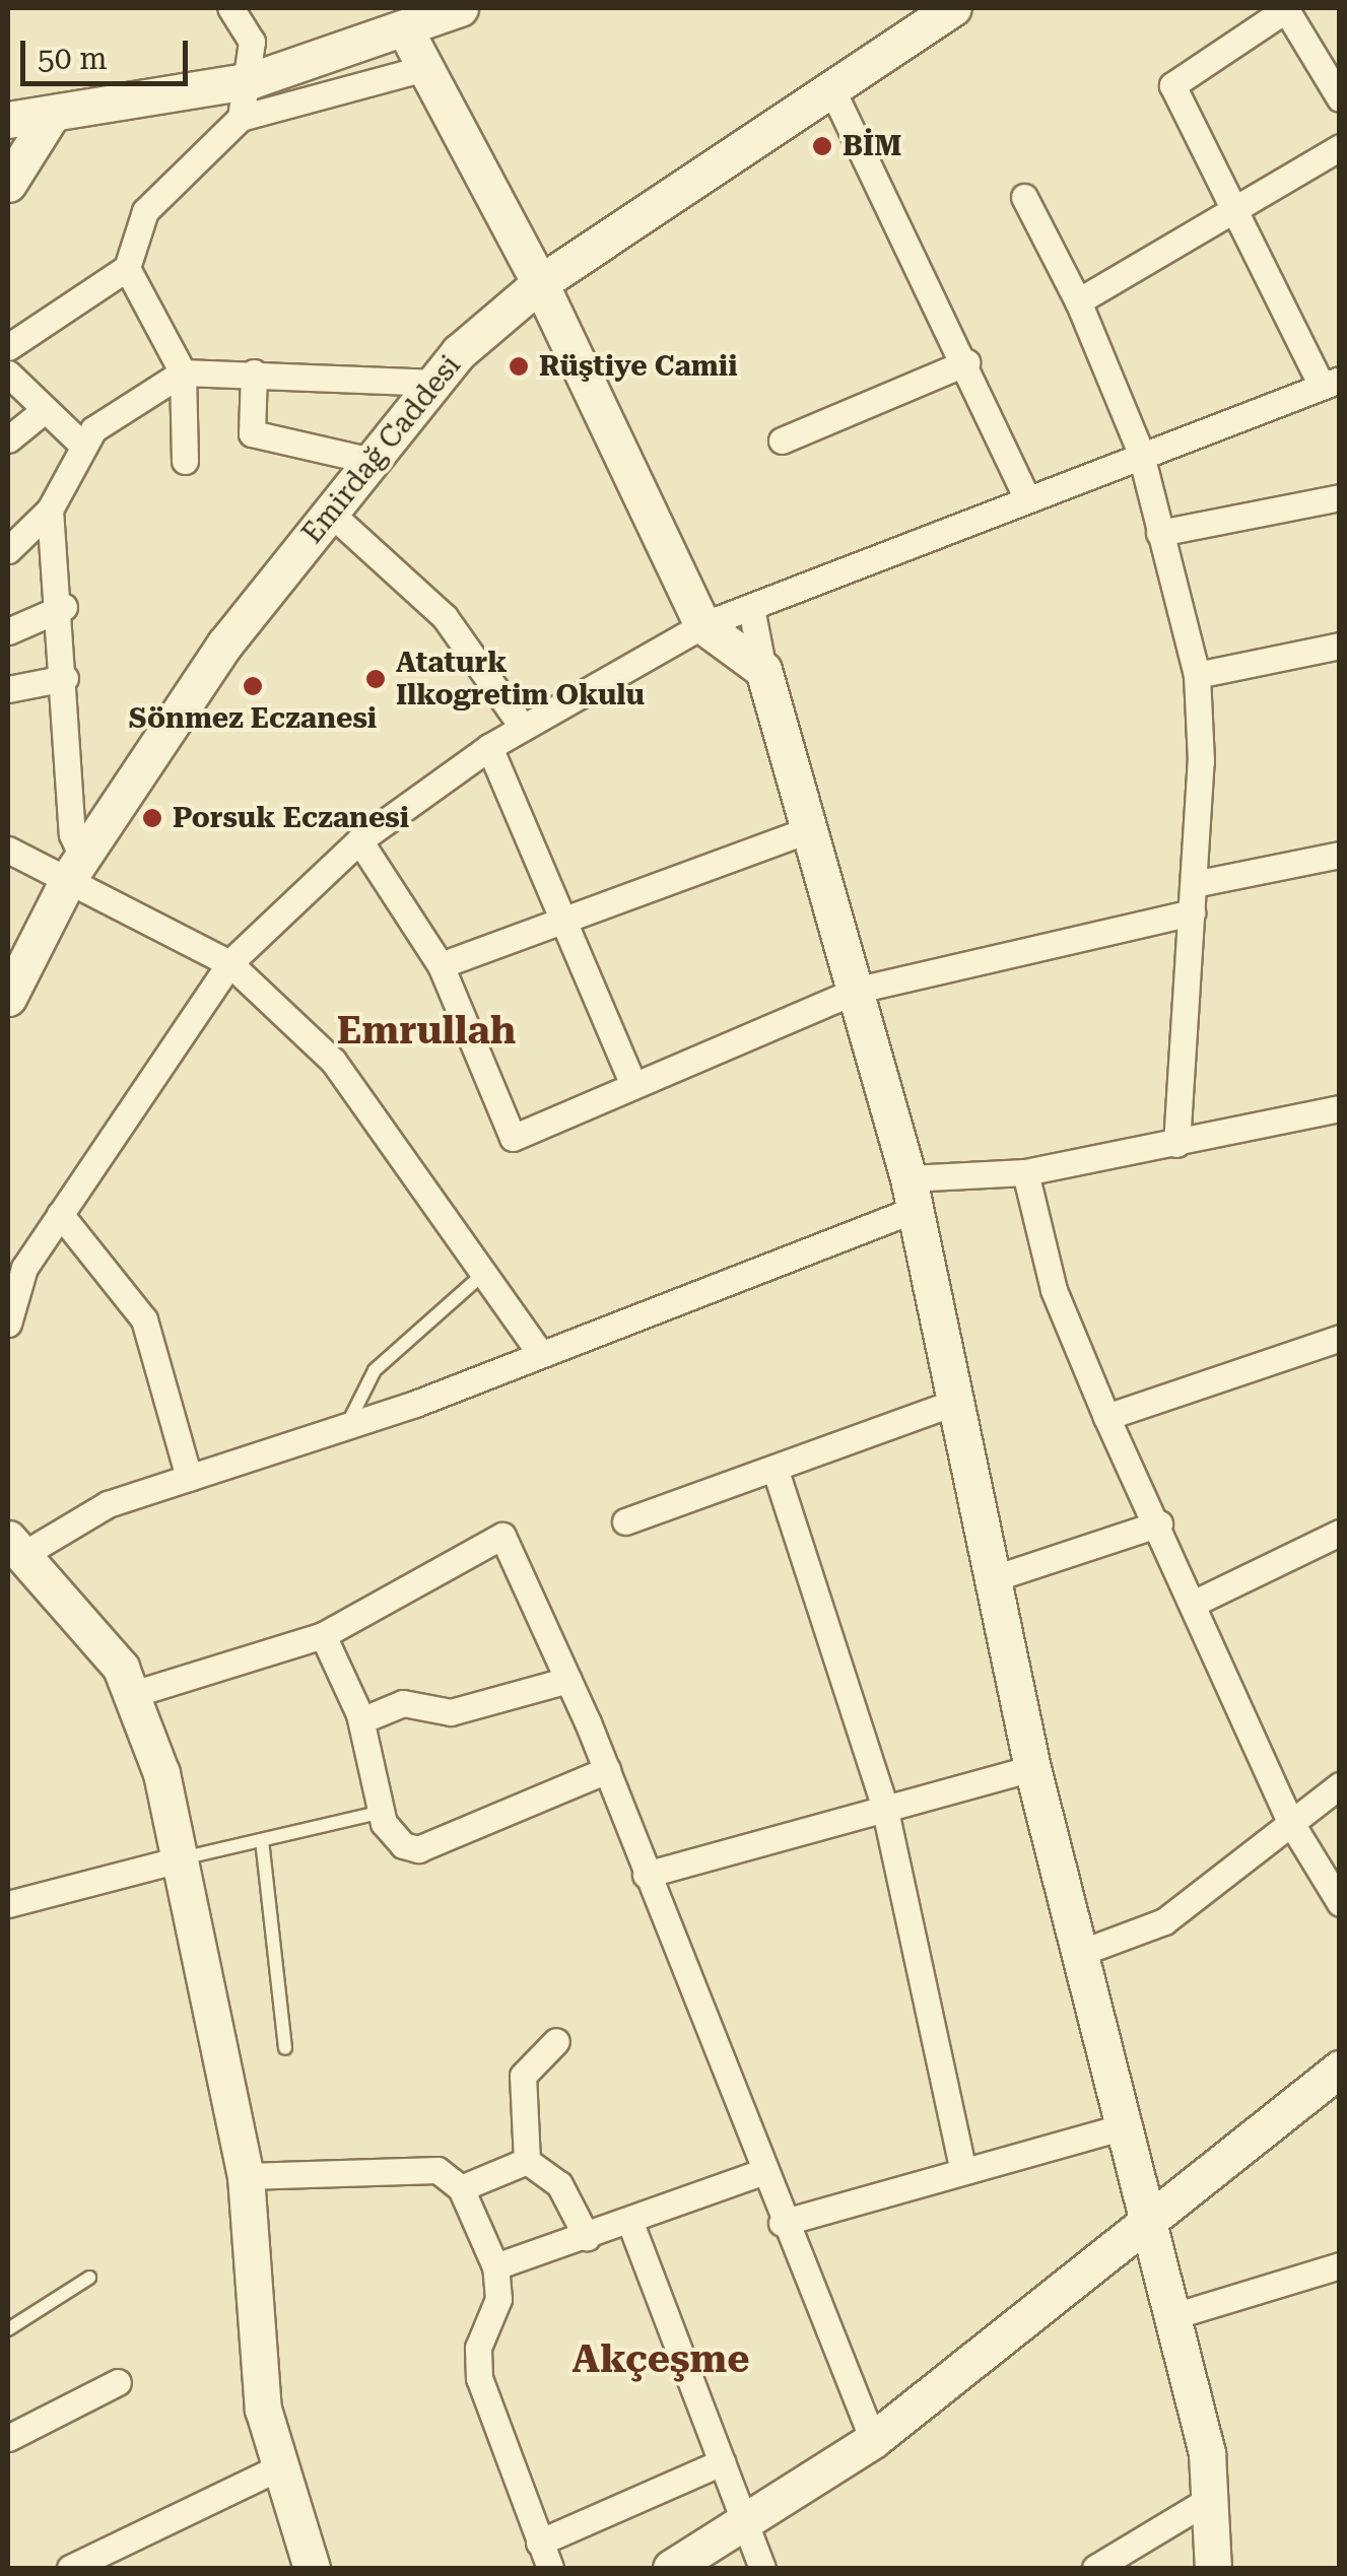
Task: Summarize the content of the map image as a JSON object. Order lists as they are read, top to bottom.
{
  "streets": {
    "street": ["Emirdağ Caddesi"]
  },
  "districts": ["Emrullah", "Akçeşme"],
  "places": [
    "BİM",
    "Rüştiye Camii",
    "Ataturk Ilkogretim Okulu",
    "Sönmez Eczanesi",
    "Porsuk Eczanesi"
  ],
  "scale_bar": "50 m"
}
